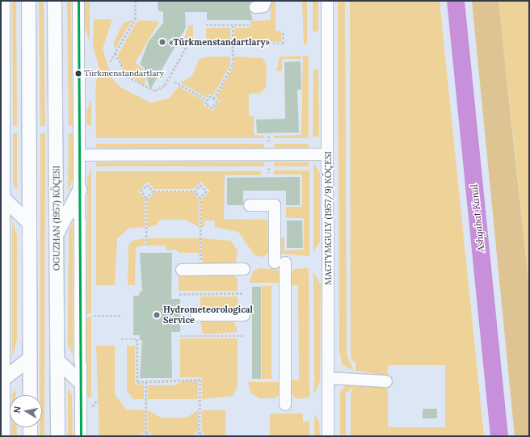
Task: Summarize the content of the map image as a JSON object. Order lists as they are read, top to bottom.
{
  "streets": {
    "main road": ["OGUZHAN (1957) KÖÇESI"],
    "street": ["MAGTYMGULY (1957/9) KÖÇESI"]
  },
  "water": ["Ashgabat Kanal"],
  "places": ["«Türkmenstandartlary»", "Türkmenstandartlary", "Hydrometeorological Service"],
  "north": "left"
}
